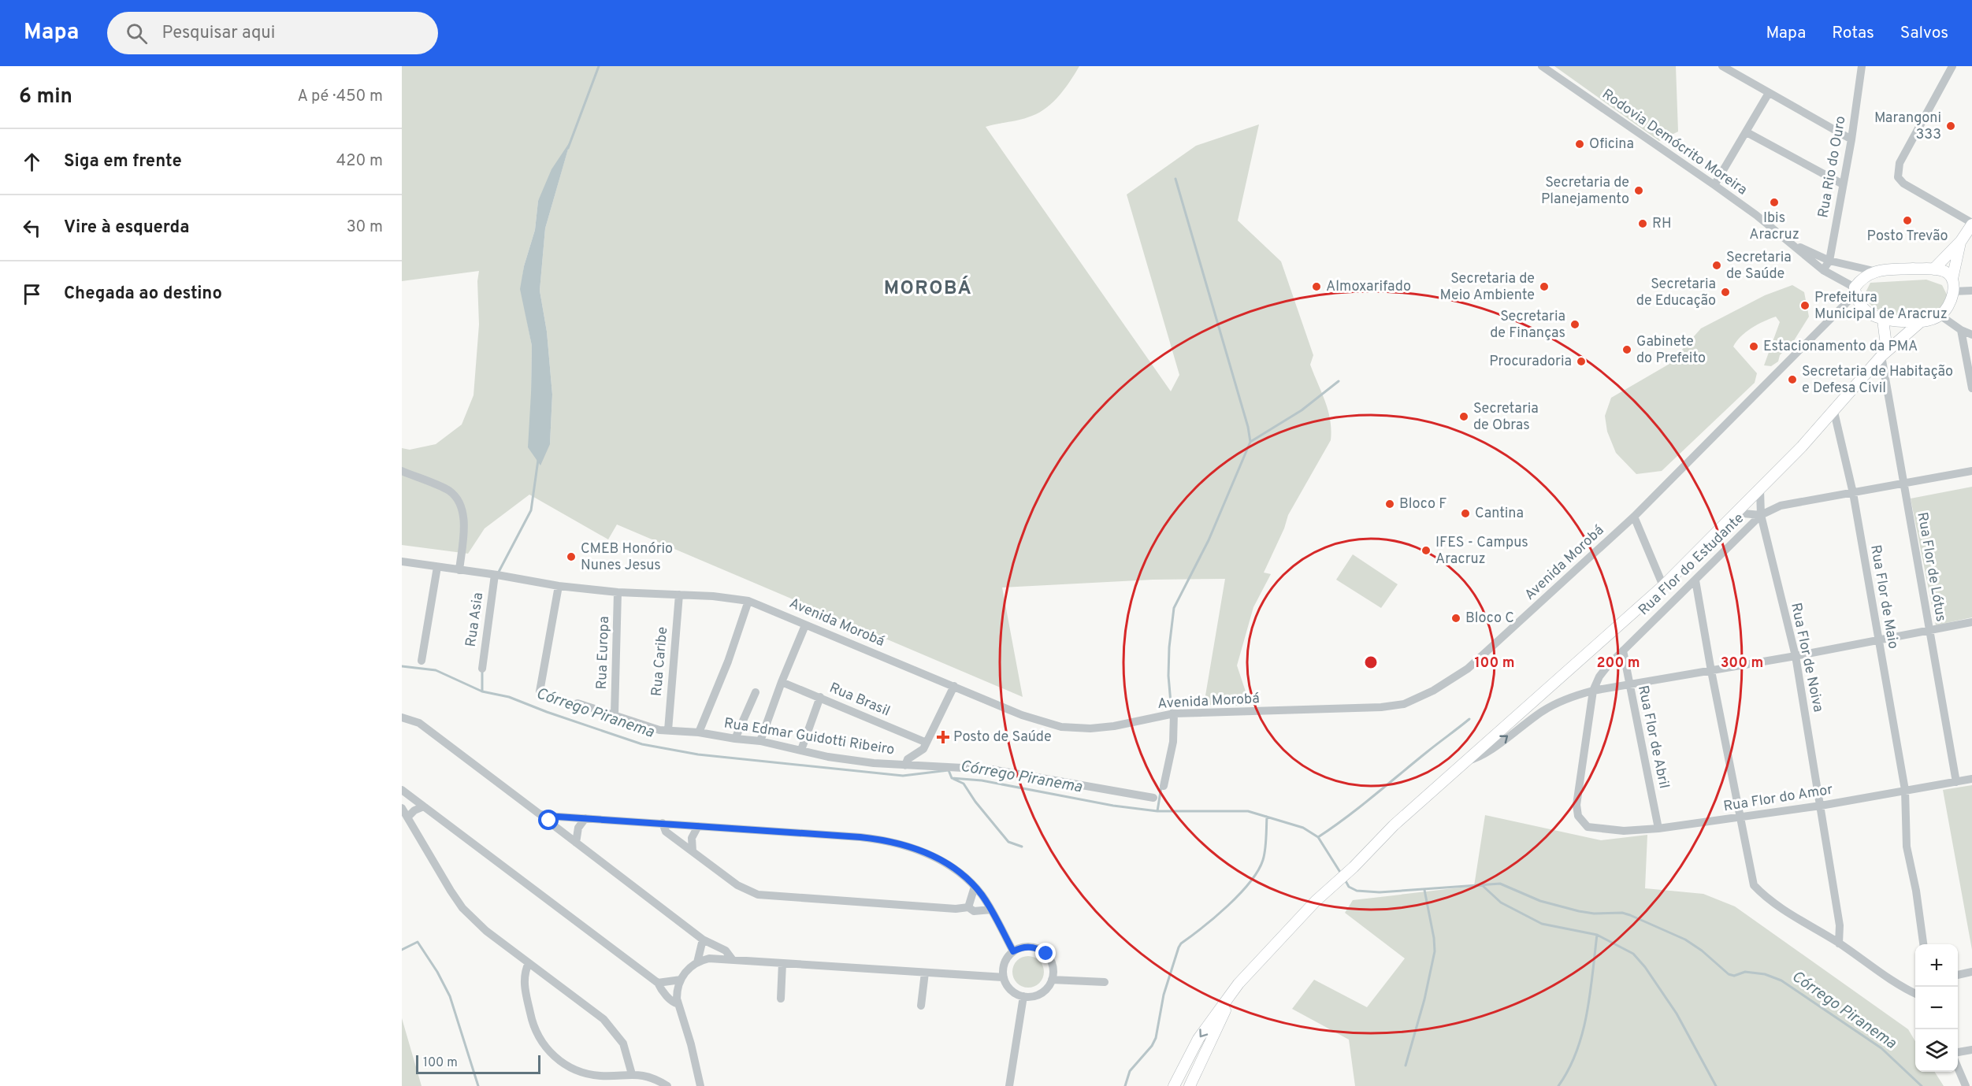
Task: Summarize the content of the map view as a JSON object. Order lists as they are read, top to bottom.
{
  "streets": {
    "street": [
      "Rodovia Demócrito Moreira",
      "Rua Rio do Ouro",
      "Avenida Morobá",
      "Rua Flor do Estudante",
      "Rua Flor de Lótus",
      "Rua Flor de Maio",
      "Rua Asia",
      "Rua Europa",
      "Rua Flor de Noiva",
      "Rua Caribe",
      "Rua Brasil",
      "Rua Edmar Guidotti Ribeiro",
      "Rua Flor de Abril",
      "Rua Flor do Amor"
    ]
  },
  "crossings": [
    ["Rodovia Demócrito Moreira", "Rua Rio do Ouro"],
    ["Rodovia Demócrito Moreira", "Avenida Morobá"],
    ["Avenida Morobá", "Rua Asia"],
    ["Avenida Morobá", "Rua Europa"],
    ["Avenida Morobá", "Rua Caribe"],
    ["Rua Flor do Estudante", "Rua Flor de Lótus"],
    ["Rua Flor do Estudante", "Rua Flor de Maio"],
    ["Rua Flor do Estudante", "Rua Flor de Noiva"],
    ["Rua Flor do Estudante", "Rua Flor de Abril"],
    ["Rua Flor do Estudante", "Rua Flor do Amor"],
    ["Rua Flor de Lótus", "Rua Flor do Amor"],
    ["Rua Flor de Maio", "Rua Flor do Amor"],
    ["Rua Europa", "Rua Edmar Guidotti Ribeiro"],
    ["Rua Flor de Noiva", "Rua Flor do Amor"],
    ["Rua Caribe", "Rua Edmar Guidotti Ribeiro"],
    ["Rua Flor de Abril", "Rua Flor do Amor"]
  ],
  "districts": ["MOROBÁ"],
  "water": ["Córrego Piranema"],
  "places": {
    "other": [
      "Marangoni 333",
      "Oficina",
      "Secretaria de Planejamento",
      "Ibis Aracruz",
      "Posto Trevão",
      "RH",
      "Secretaria de Saúde",
      "Almoxarifado",
      "Secretaria de Meio Ambiente",
      "Secretaria de Educação",
      "Prefeitura Municipal de Aracruz",
      "Secretaria de Finanças",
      "Estacionamento da PMA",
      "Gabinete do Prefeito",
      "Procuradoria",
      "Secretaria de Habitação e Defesa Civil",
      "Secretaria de Obras",
      "Bloco F",
      "Cantina",
      "IFES - Campus Aracruz",
      "CMEB Honório Nunes Jesus",
      "Bloco C"
    ],
    "health": ["Posto de Saúde"]
  },
  "scale_bar": "100 m",
  "page": {
    "header": "Mapa",
    "search": "Pesquisar aqui",
    "nav": ["Mapa", "Rotas", "Salvos"],
    "heading": ["6 min", "A pé · 450 m"],
    "list": [
      ["Siga em frente", "420 m"],
      ["Vire à esquerda", "30 m"],
      "Chegada ao destino"
    ],
    "map_buttons": ["+", "−"],
    "scale": "100 m"
  },
  "rings": ["100 m", "200 m", "300 m"]
}
